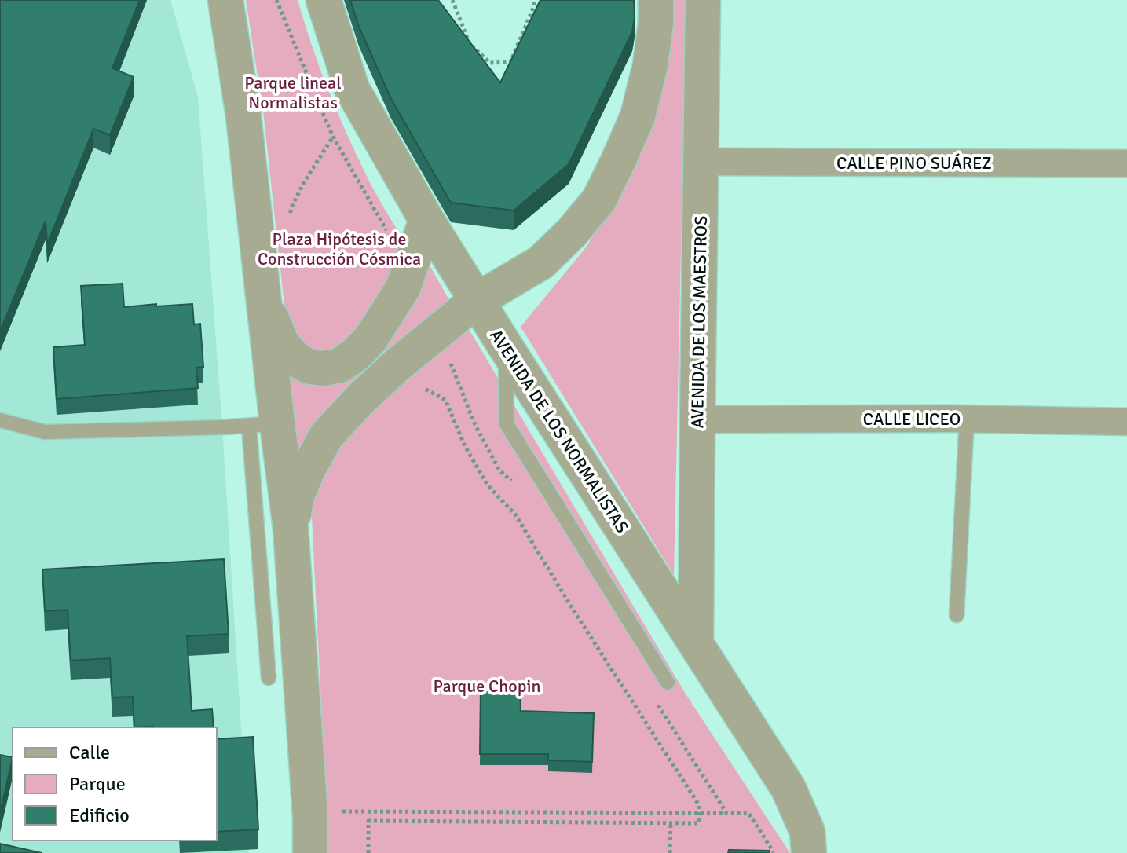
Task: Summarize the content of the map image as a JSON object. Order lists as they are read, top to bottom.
{
  "streets": {
    "street": [
      "CALLE PINO SUÁREZ",
      "AVENIDA DE LOS MAESTROS",
      "CALLE LICEO",
      "AVENIDA DE LOS NORMALISTAS"
    ]
  },
  "crossings": [
    ["CALLE PINO SUÁREZ", "AVENIDA DE LOS MAESTROS"],
    ["AVENIDA DE LOS MAESTROS", "CALLE LICEO"],
    ["AVENIDA DE LOS MAESTROS", "AVENIDA DE LOS NORMALISTAS"]
  ],
  "parks": ["Parque lineal Normalistas", "Plaza Hipótesis de Construcción Cósmica", "Parque Chopin"],
  "legend": ["Calle", "Parque", "Edificio"]
}
